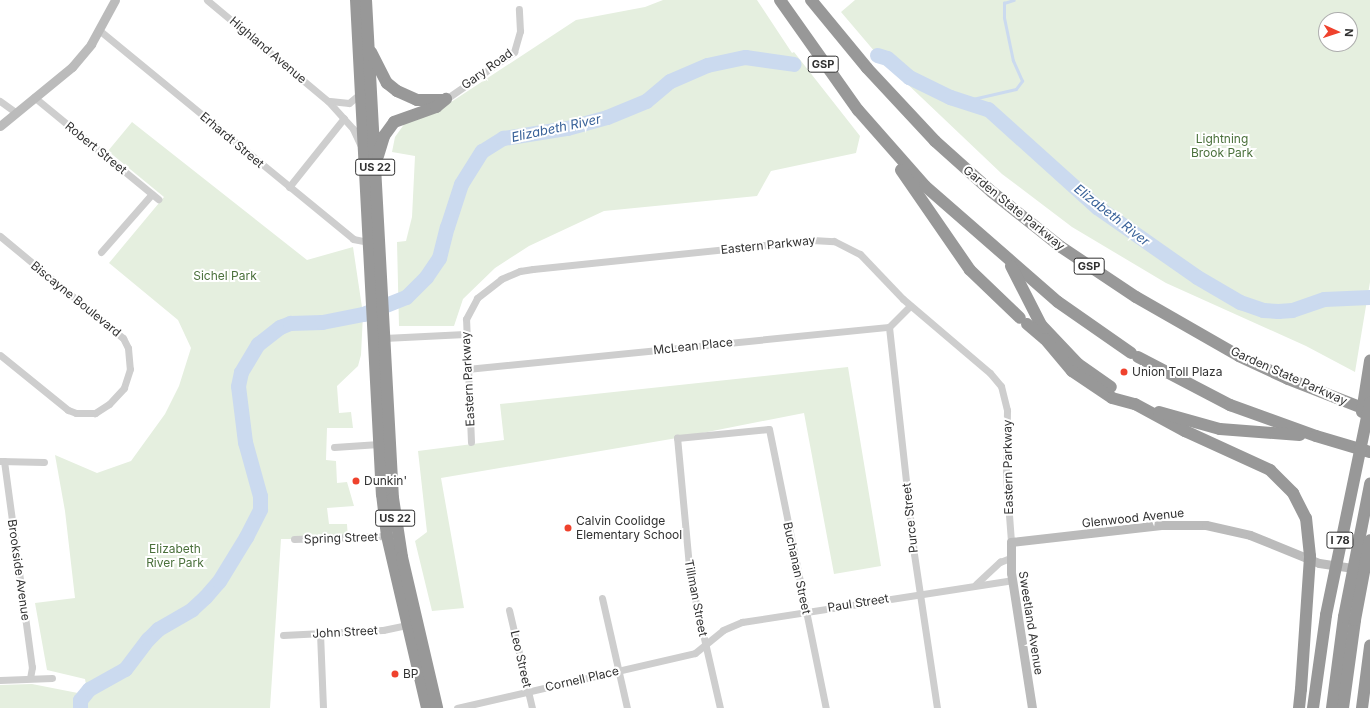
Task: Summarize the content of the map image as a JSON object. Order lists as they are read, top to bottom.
{
  "streets": {
    "highway": [
      "GSP",
      "US 22",
      "Garden State Parkway",
      "I 78"
    ],
    "street": [
      "Highland Avenue",
      "Gary Road",
      "Erhardt Street",
      "Robert Street",
      "Eastern Parkway",
      "Biscayne Boulevard",
      "McLean Place",
      "Purce Street",
      "Glenwood Avenue",
      "Spring Street",
      "Buchanan Street",
      "Brookside Avenue",
      "Tillman Street",
      "Paul Street",
      "Sweetland Avenue",
      "John Street",
      "Leo Street",
      "Cornell Place"
    ]
  },
  "crossings": [
    ["Highland Avenue", "US 22"],
    ["Erhardt Street", "US 22"],
    ["US 22", "Spring Street"],
    ["US 22", "John Street"],
    ["Eastern Parkway", "McLean Place"],
    ["Eastern Parkway", "Glenwood Avenue"],
    ["Eastern Parkway", "Sweetland Avenue"],
    ["McLean Place", "Purce Street"],
    ["Purce Street", "Paul Street"],
    ["Glenwood Avenue", "Sweetland Avenue"],
    ["Buchanan Street", "Tillman Street"],
    ["Buchanan Street", "Paul Street"],
    ["Tillman Street", "Paul Street"],
    ["Tillman Street", "Cornell Place"],
    ["Paul Street", "Sweetland Avenue"],
    ["Paul Street", "Cornell Place"],
    ["Leo Street", "Cornell Place"]
  ],
  "water": ["Elizabeth River"],
  "parks": ["Lightning Brook Park", "Sichel Park", "Elizabeth River Park"],
  "places": [
    "Union Toll Plaza",
    "Dunkin'",
    "Calvin Coolidge Elementary School",
    "BP"
  ],
  "north": "right"
}
